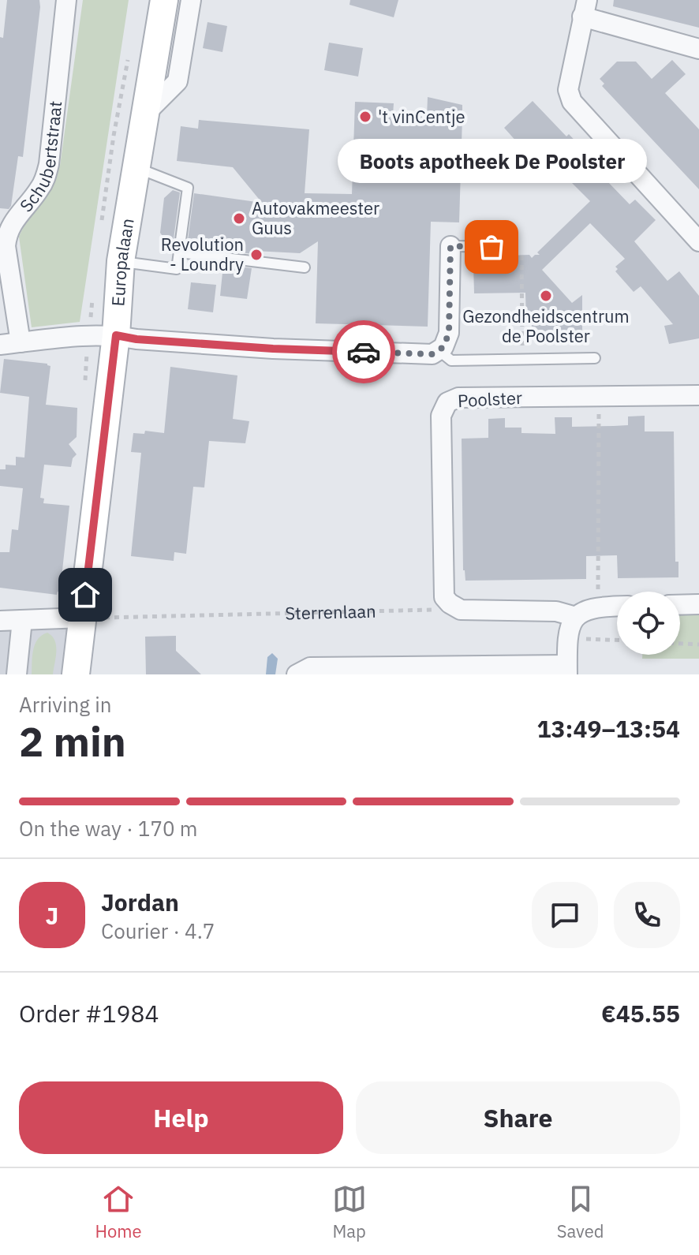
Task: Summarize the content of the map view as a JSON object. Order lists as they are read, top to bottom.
{
  "streets": {
    "main road": ["Europalaan"],
    "street": ["Schubertstraat", "Poolster"],
    "path": ["Sterrenlaan"]
  },
  "crossings": [
    ["Europalaan", "Sterrenlaan"],
    ["Poolster", "Sterrenlaan"]
  ],
  "places": [
    "'t vinCentje",
    "Autovakmeester Guus",
    "Boots apotheek De Poolster",
    "Revolution - Loundry",
    "Gezondheidscentrum de Poolster"
  ],
  "page": {
    "bubble": "Boots apotheek De Poolster",
    "heading": ["2 min", "Arriving in", "13:49–13:54"],
    "panel": [
      "Jordan",
      "Courier · 4.7",
      "Order #1984",
      "€45.55"
    ],
    "bar": "On the way · 170 m",
    "round": "J",
    "buttons": ["Help", "Share"],
    "tabs": ["Home", "Map", "Saved"]
  }
}
